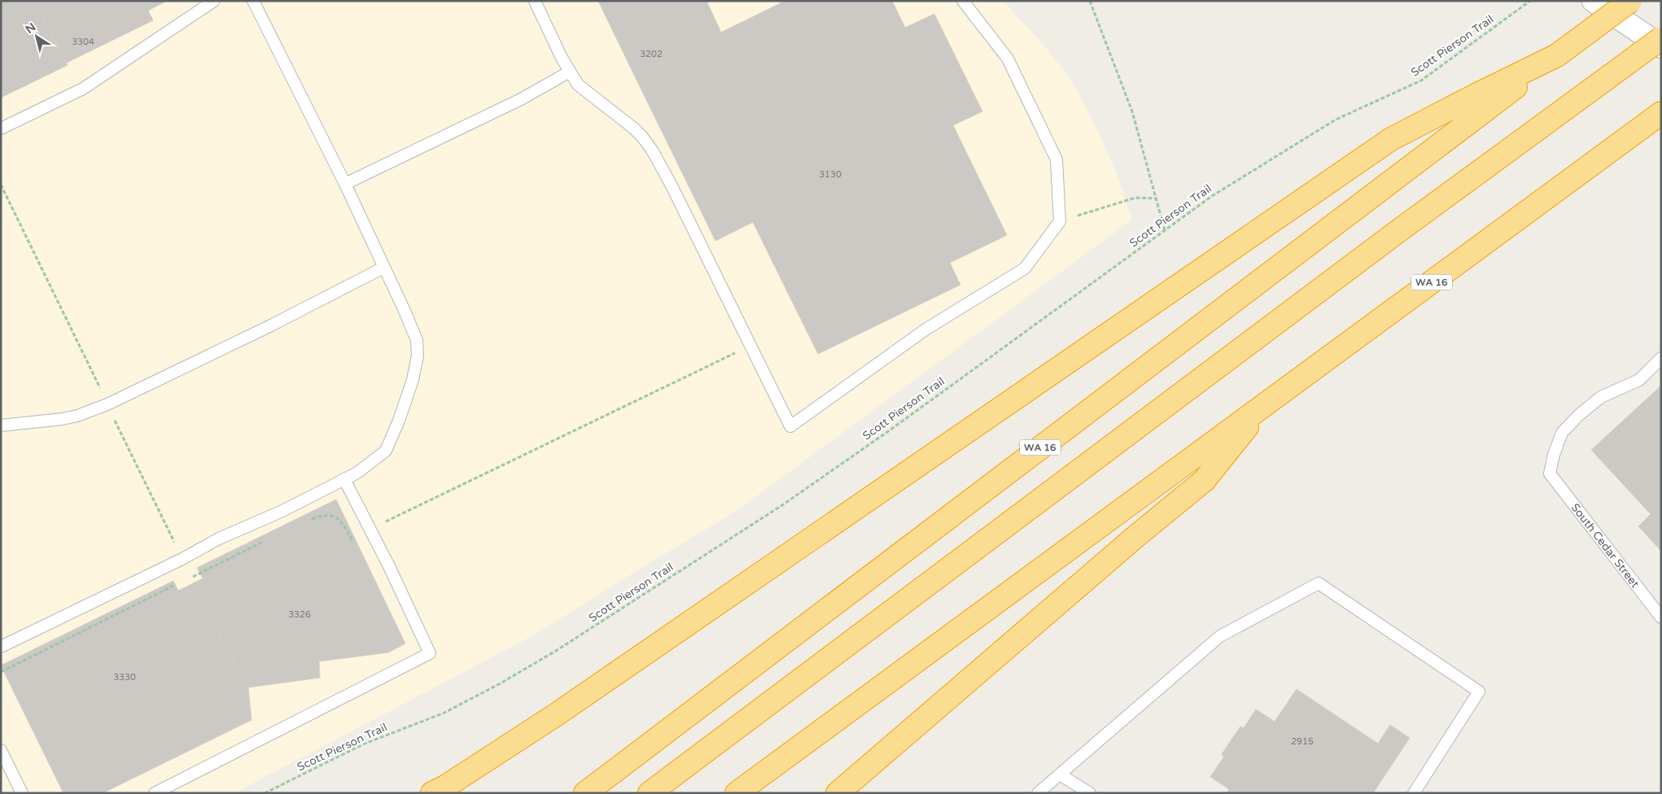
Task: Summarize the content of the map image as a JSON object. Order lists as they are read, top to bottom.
{
  "streets": {
    "highway": ["WA 16"],
    "lane": ["South Cedar Street"],
    "path": ["Scott Pierson Trail"]
  },
  "house_numbers": [
    "3304",
    "3202",
    "3130",
    "3326",
    "3330",
    "2915"
  ],
  "north": "top left"
}
